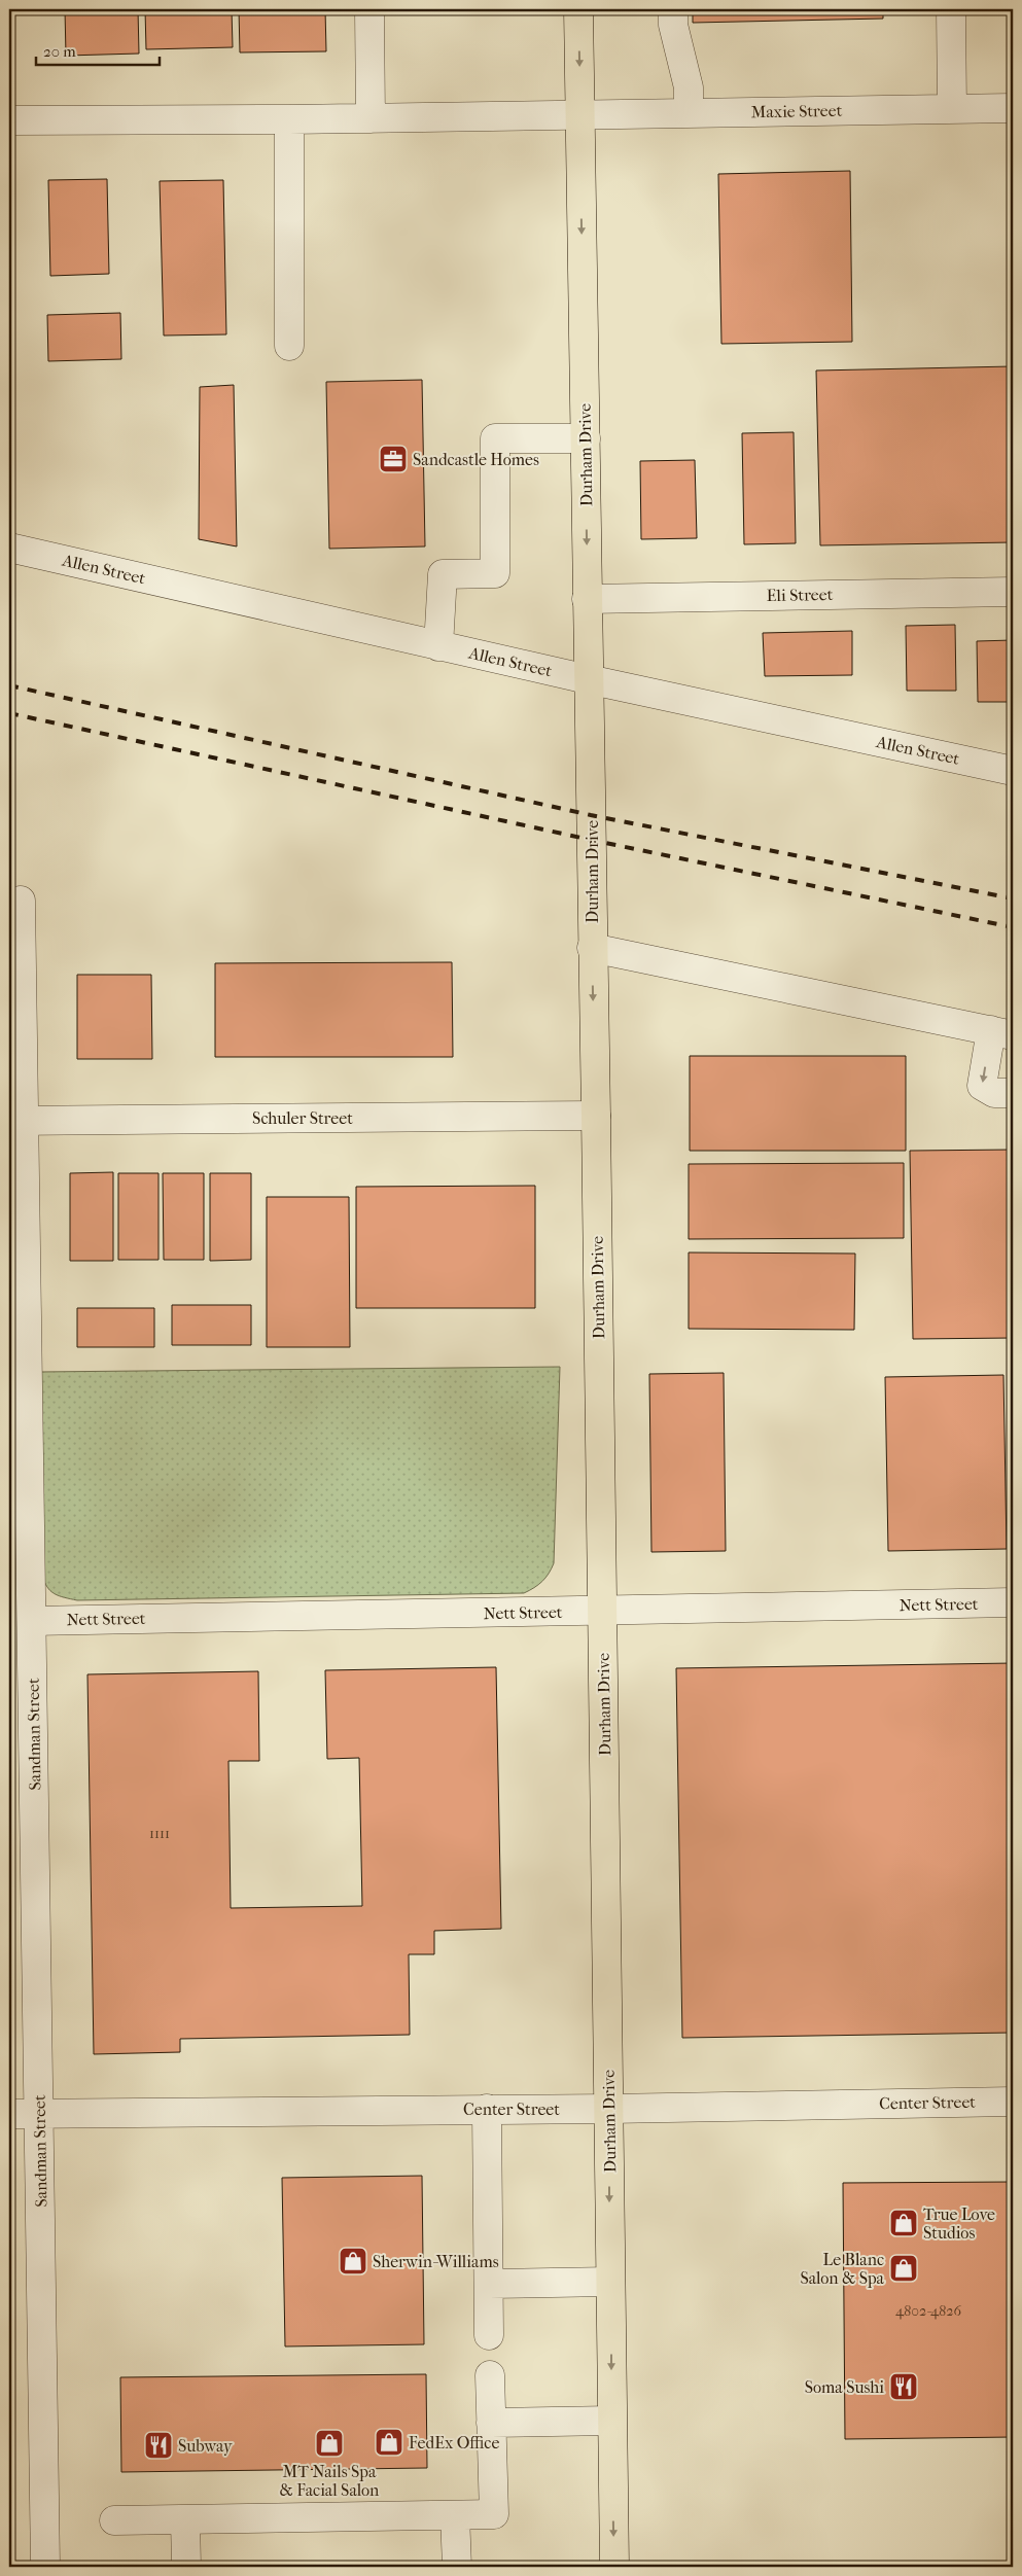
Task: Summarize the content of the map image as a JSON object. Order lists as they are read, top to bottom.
{
  "streets": {
    "main road": ["Durham Drive"],
    "street": [
      "Maxie Street",
      "Allen Street",
      "Eli Street",
      "Schuler Street",
      "Nett Street",
      "Sandman Street",
      "Center Street"
    ]
  },
  "crossings": [
    ["Maxie Street", "Durham Drive"],
    ["Durham Drive", "Allen Street"],
    ["Durham Drive", "Eli Street"],
    ["Durham Drive", "Schuler Street"],
    ["Durham Drive", "Nett Street"],
    ["Durham Drive", "Center Street"],
    ["Schuler Street", "Sandman Street"],
    ["Nett Street", "Sandman Street"],
    ["Sandman Street", "Center Street"]
  ],
  "one_way": ["Durham Drive"],
  "places": {
    "office": ["Sandcastle Homes"],
    "shop": [
      "True Love Studios",
      "Sherwin-Williams",
      "Le Blanc Salon & Spa",
      "FedEx Office",
      "MT Nails Spa & Facial Salon"
    ],
    "restaurant": ["Soma Sushi", "Subway"]
  },
  "house_numbers": ["1111", "4802-4826"],
  "scale_bar": "20 m"
}
